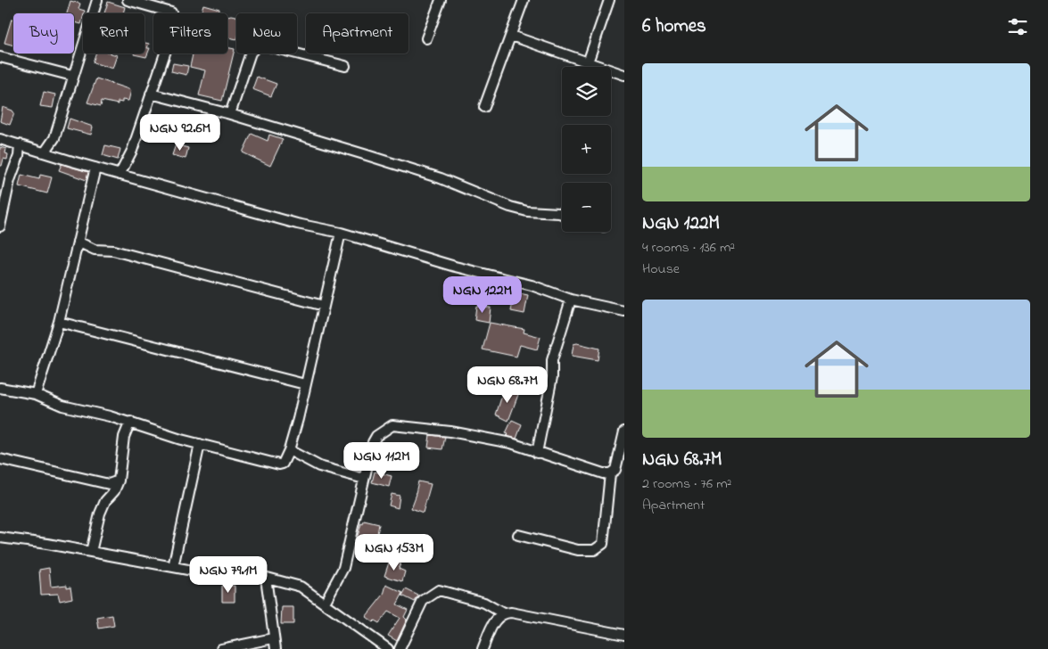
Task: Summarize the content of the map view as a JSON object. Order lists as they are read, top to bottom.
{
  "page": {
    "heading": "6 homes",
    "chip": [
      "Buy",
      "Rent",
      "Filters",
      "New",
      "Apartment"
    ],
    "list": [
      {
        "name": "NGN 122M",
        "note": "4 rooms · 136 m² · House"
      },
      {
        "name": "NGN 68.7M",
        "note": "2 rooms · 76 m² · Apartment"
      }
    ],
    "map_buttons": ["+", "−"],
    "price": [
      "NGN 92.6M",
      "NGN 122M",
      "NGN 68.7M",
      "NGN 112M",
      "NGN 153M",
      "NGN 79.1M"
    ]
  }
}
